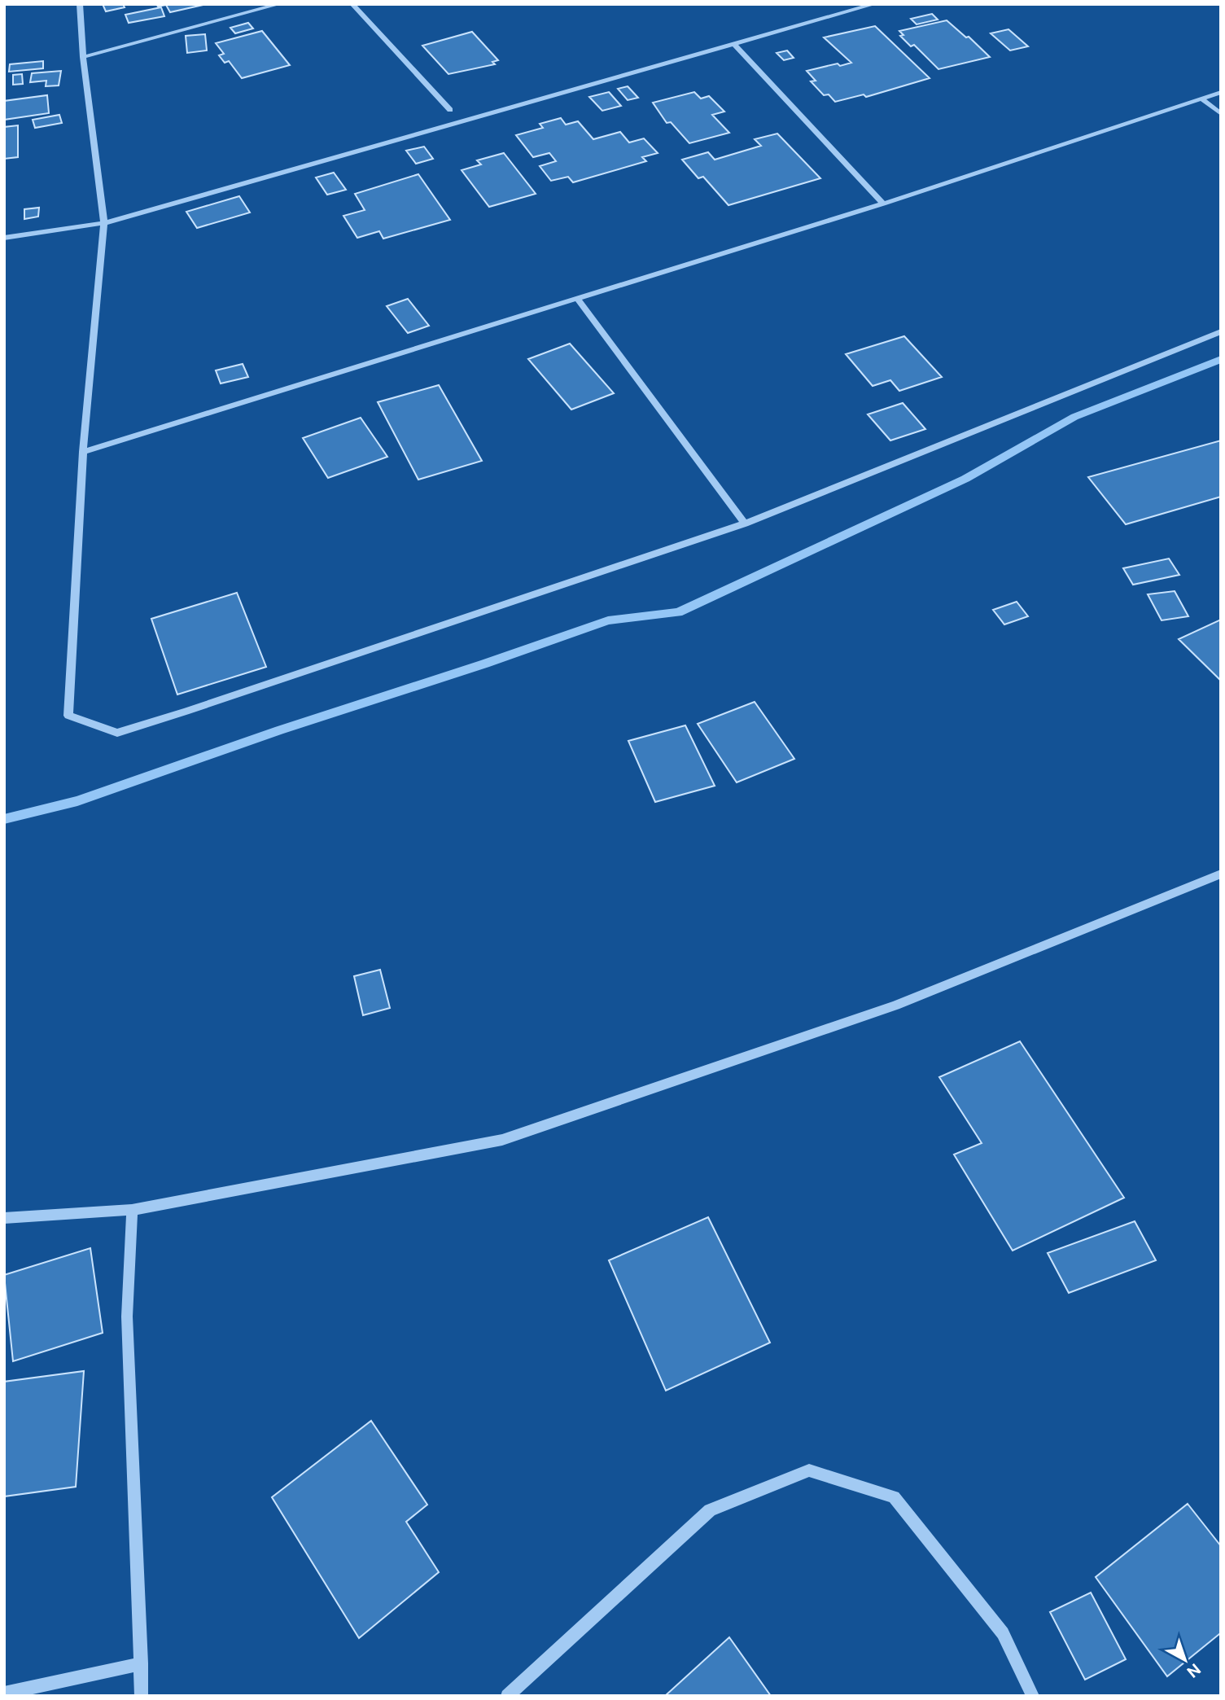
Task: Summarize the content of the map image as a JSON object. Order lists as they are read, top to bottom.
{
  "north": "bottom right"
}
